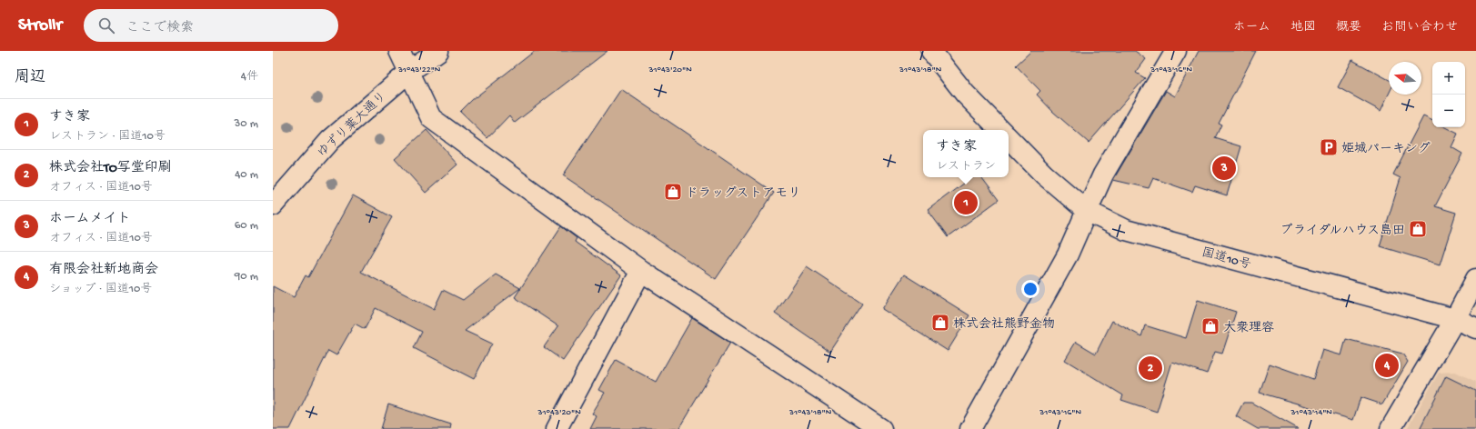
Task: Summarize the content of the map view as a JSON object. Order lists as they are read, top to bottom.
{
  "streets": {
    "main road": ["ゆずり葉大通り", "国道10号"]
  },
  "places": {
    "parking": ["姫城パーキング"],
    "shop": [
      "ドラッグストアモリ",
      "ブライダルハウス島田",
      "株式会社熊野金物",
      "大衆理容"
    ]
  },
  "north": "left",
  "page": {
    "header": "Strollr",
    "search": "ここで検索",
    "nav": [
      "ホーム",
      "地図",
      "概要",
      "お問い合わせ"
    ],
    "heading": ["周辺", "4件"],
    "map_buttons": ["+", "−"],
    "list": [
      {
        "mark": "1",
        "name": "すき家",
        "note": "レストラン · 国道10号",
        "value": "30 m"
      },
      {
        "mark": "2",
        "name": "株式会社TO写堂印刷",
        "note": "オフィス · 国道10号",
        "value": "40 m"
      },
      {
        "mark": "3",
        "name": "ホームメイト",
        "note": "オフィス · 国道10号",
        "value": "60 m"
      },
      {
        "mark": "4",
        "name": "有限会社新地商会",
        "note": "ショップ · 国道10号",
        "value": "90 m"
      }
    ],
    "popup": ["すき家", "レストラン"],
    "pins": [
      "3",
      "1",
      "4",
      "2"
    ]
  },
  "coordinates": [
    "31°43'22\"N",
    "31°43'20\"N",
    "31°43'18\"N",
    "31°43'16\"N",
    "31°43'14\"N"
  ]
}
